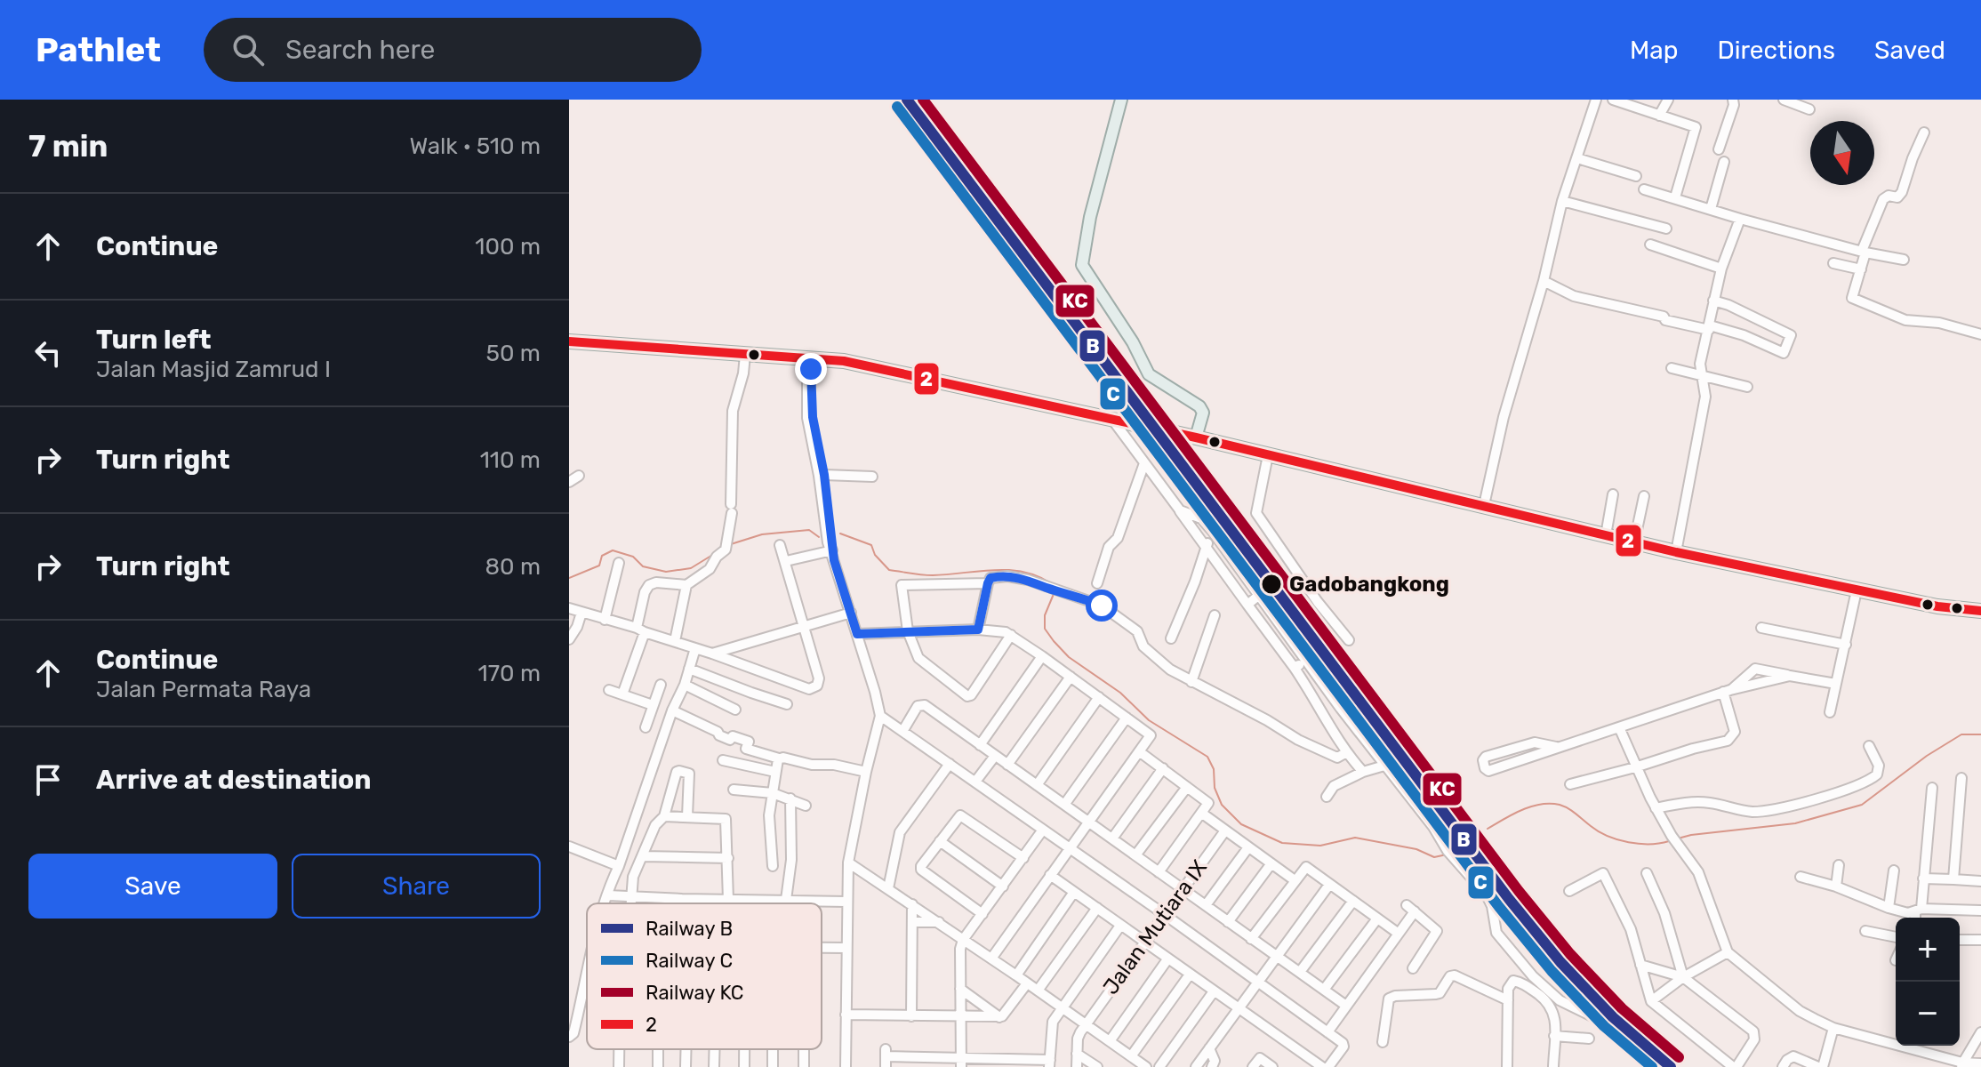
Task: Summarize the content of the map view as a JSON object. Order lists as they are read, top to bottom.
{
  "streets": {
    "street": ["Jalan Mutiara IX"]
  },
  "places": ["Gadobangkong"],
  "lines": [
    "rail line B",
    "rail line KC",
    "rail line C",
    "transit line 2"
  ],
  "legend": [
    "Railway B",
    "Railway C",
    "Railway KC",
    "2"
  ],
  "north": "bottom",
  "page": {
    "header": "Pathlet",
    "search": "Search here",
    "nav": ["Map", "Directions", "Saved"],
    "heading": ["7 min", "Walk · 510 m"],
    "list": [
      ["Continue", "100 m"],
      ["Turn left", "Jalan Masjid Zamrud I", "50 m"],
      ["Turn right", "110 m"],
      ["Turn right", "80 m"],
      ["Continue", "Jalan Permata Raya", "170 m"],
      "Arrive at destination"
    ],
    "buttons": ["Save", "Share"],
    "map_buttons": ["+", "−"]
  }
}
